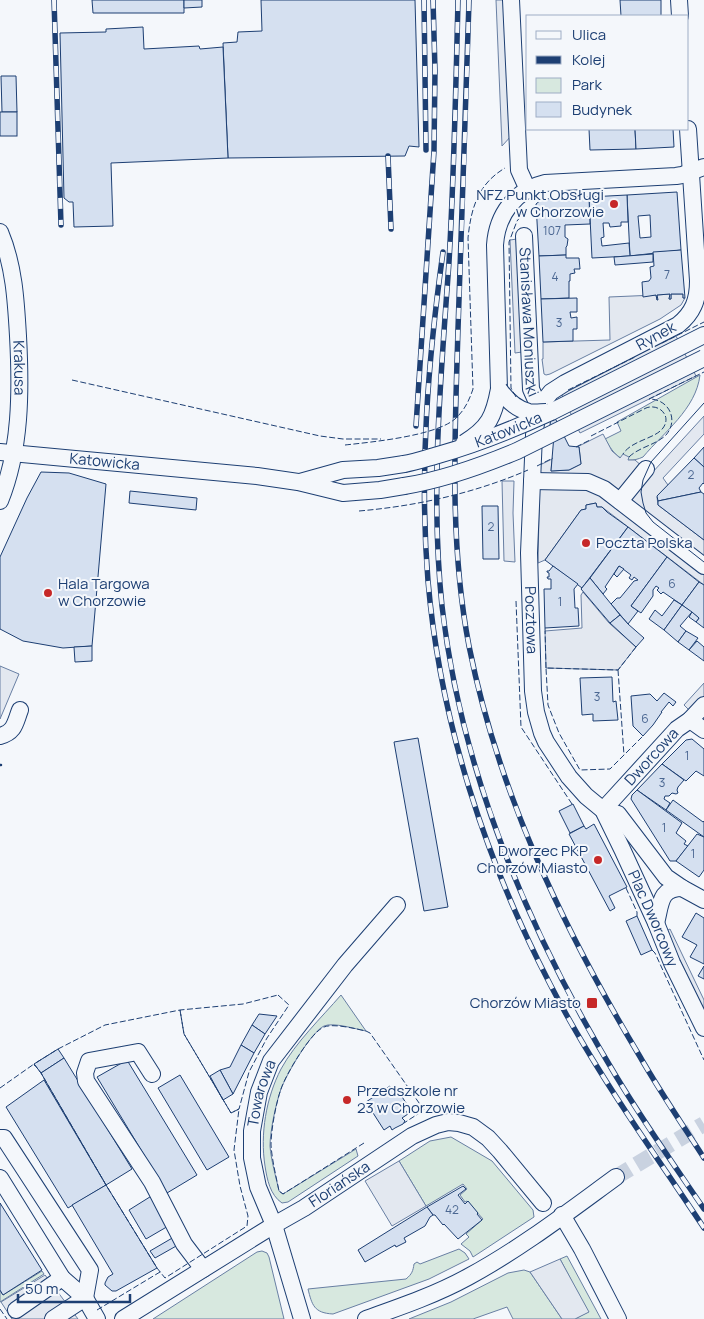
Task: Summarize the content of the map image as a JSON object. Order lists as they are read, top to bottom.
{
  "streets": {
    "street": [
      "Stanisława Moniuszki",
      "Rynek",
      "Krakusa",
      "Katowicka",
      "Pocztowa",
      "Dworcowa",
      "Plac Dworcowy",
      "Towarowa",
      "Floriańska"
    ]
  },
  "crossings": [
    ["Stanisława Moniuszki", "Rynek"],
    ["Stanisława Moniuszki", "Katowicka"],
    ["Stanisława Moniuszki", "Pocztowa"],
    ["Rynek", "Katowicka"],
    ["Rynek", "Pocztowa"],
    ["Krakusa", "Katowicka"],
    ["Katowicka", "Pocztowa"],
    ["Pocztowa", "Dworcowa"],
    ["Pocztowa", "Plac Dworcowy"],
    ["Dworcowa", "Plac Dworcowy"],
    ["Towarowa", "Floriańska"]
  ],
  "places": {
    "other": [
      "NFZ Punkt Obsługi w Chorzowie",
      "Poczta Polska",
      "Hala Targowa w Chorzowie",
      "Dworzec PKP Chorzów Miasto",
      "Przedszkole nr 23 w Chorzowie"
    ],
    "transit": ["Chorzów Miasto"]
  },
  "house_numbers": [
    "107",
    "7",
    "4",
    "3",
    "2",
    "2",
    "6",
    "1",
    "3",
    "6",
    "1",
    "3",
    "1",
    "1",
    "42"
  ],
  "legend": [
    "Ulica",
    "Kolej",
    "Park",
    "Budynek"
  ],
  "scale_bar": "50 m"
}
